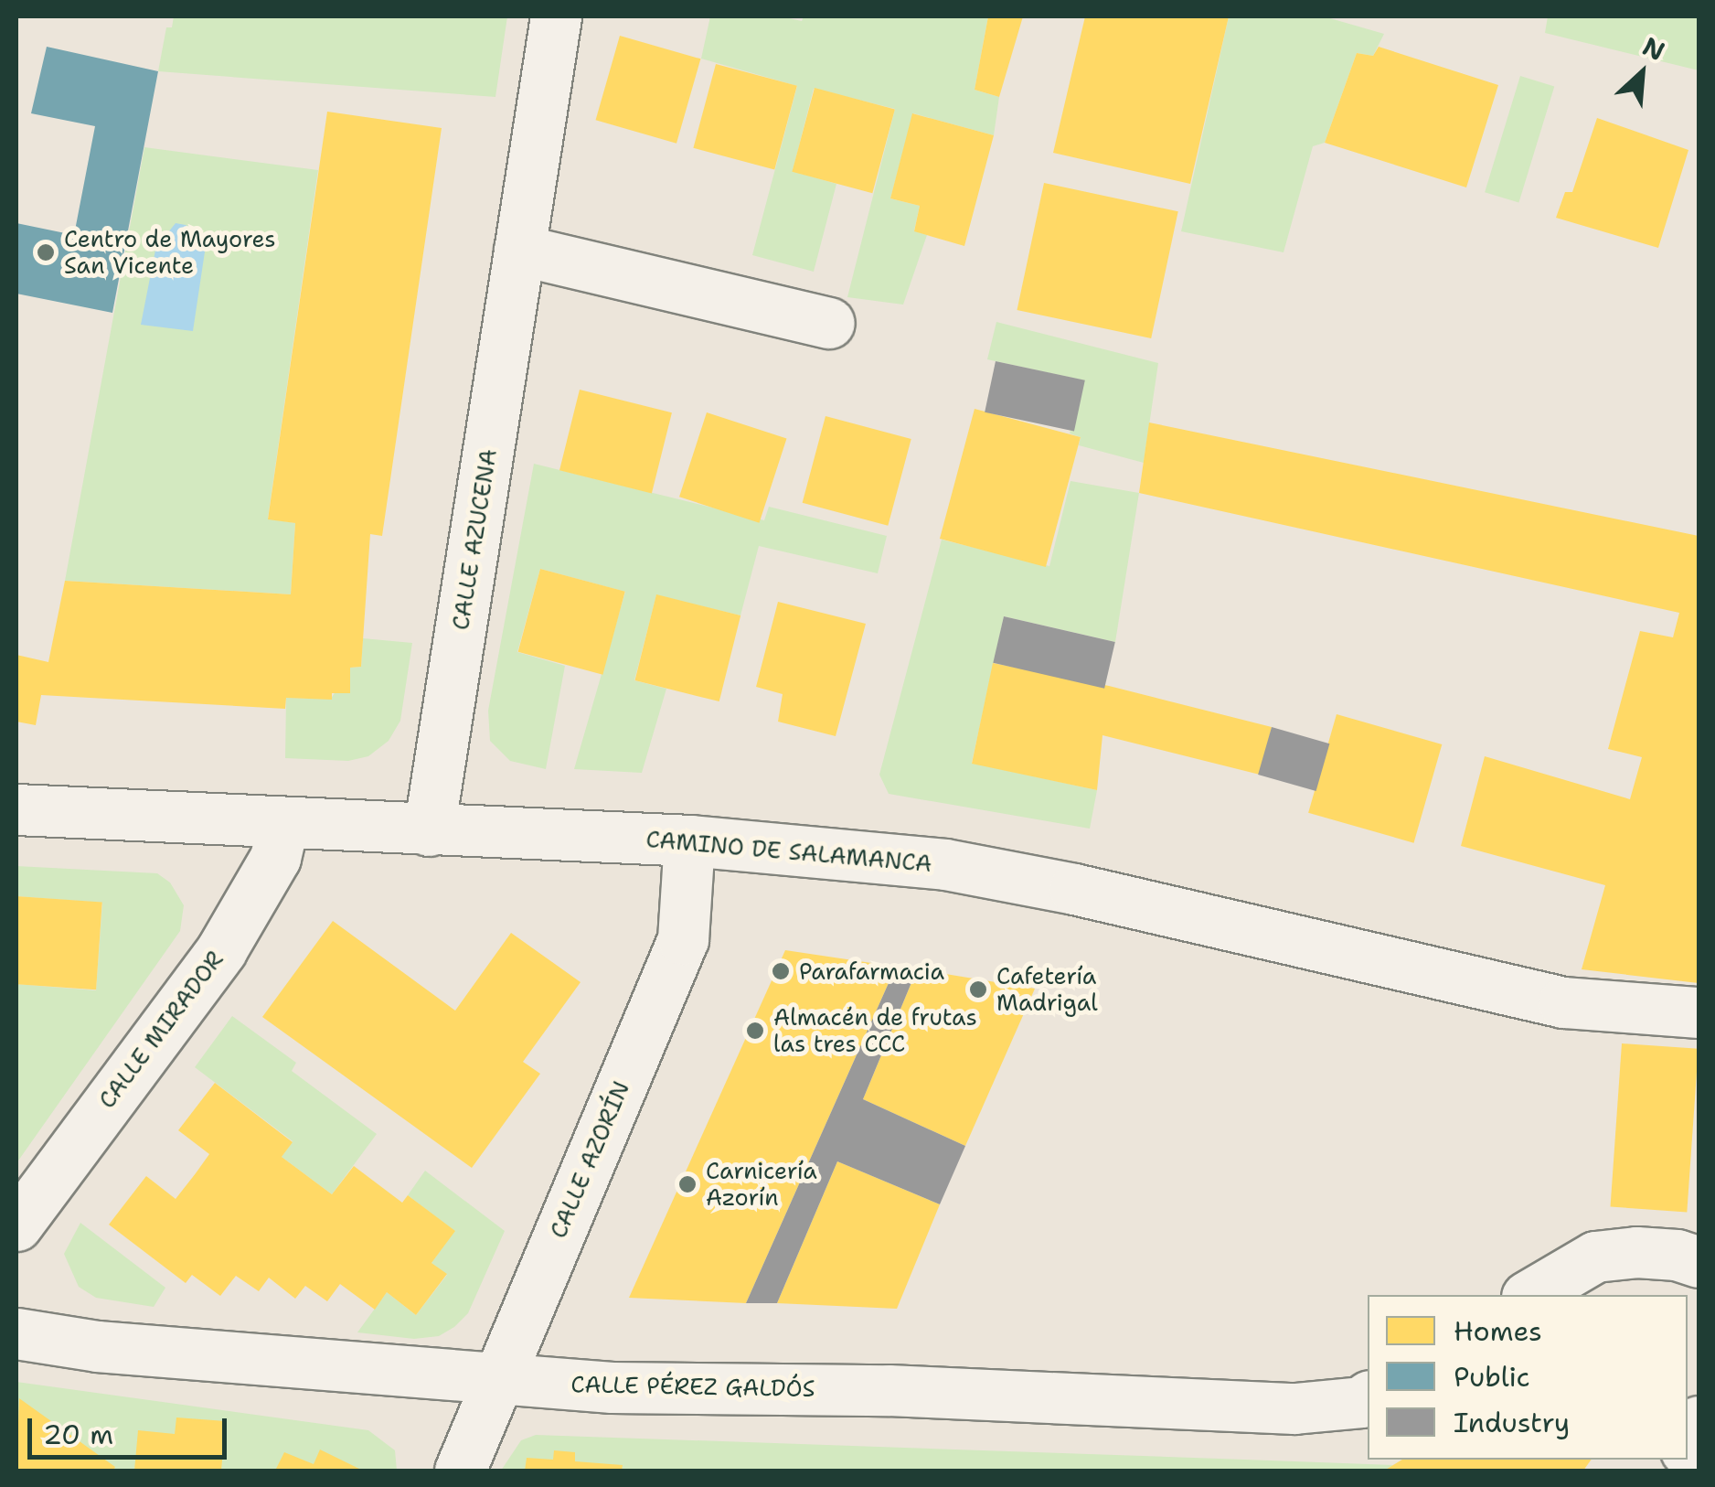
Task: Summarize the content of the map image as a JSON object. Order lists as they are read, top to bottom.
{
  "streets": {
    "street": [
      "CALLE AZUCENA",
      "CAMINO DE SALAMANCA",
      "CALLE MIRADOR",
      "CALLE AZORÍN",
      "CALLE PÉREZ GALDÓS"
    ]
  },
  "crossings": [
    ["CALLE AZUCENA", "CAMINO DE SALAMANCA"],
    ["CAMINO DE SALAMANCA", "CALLE MIRADOR"],
    ["CAMINO DE SALAMANCA", "CALLE AZORÍN"],
    ["CALLE AZORÍN", "CALLE PÉREZ GALDÓS"]
  ],
  "places": [
    "Centro de Mayores San Vicente",
    "Parafarmacia",
    "Cafetería Madrigal",
    "Almacén de frutas las tres CCC",
    "Carnicería Azorín"
  ],
  "legend": ["Homes", "Public", "Industry"],
  "scale_bar": "20 m",
  "north": "top right"
}
